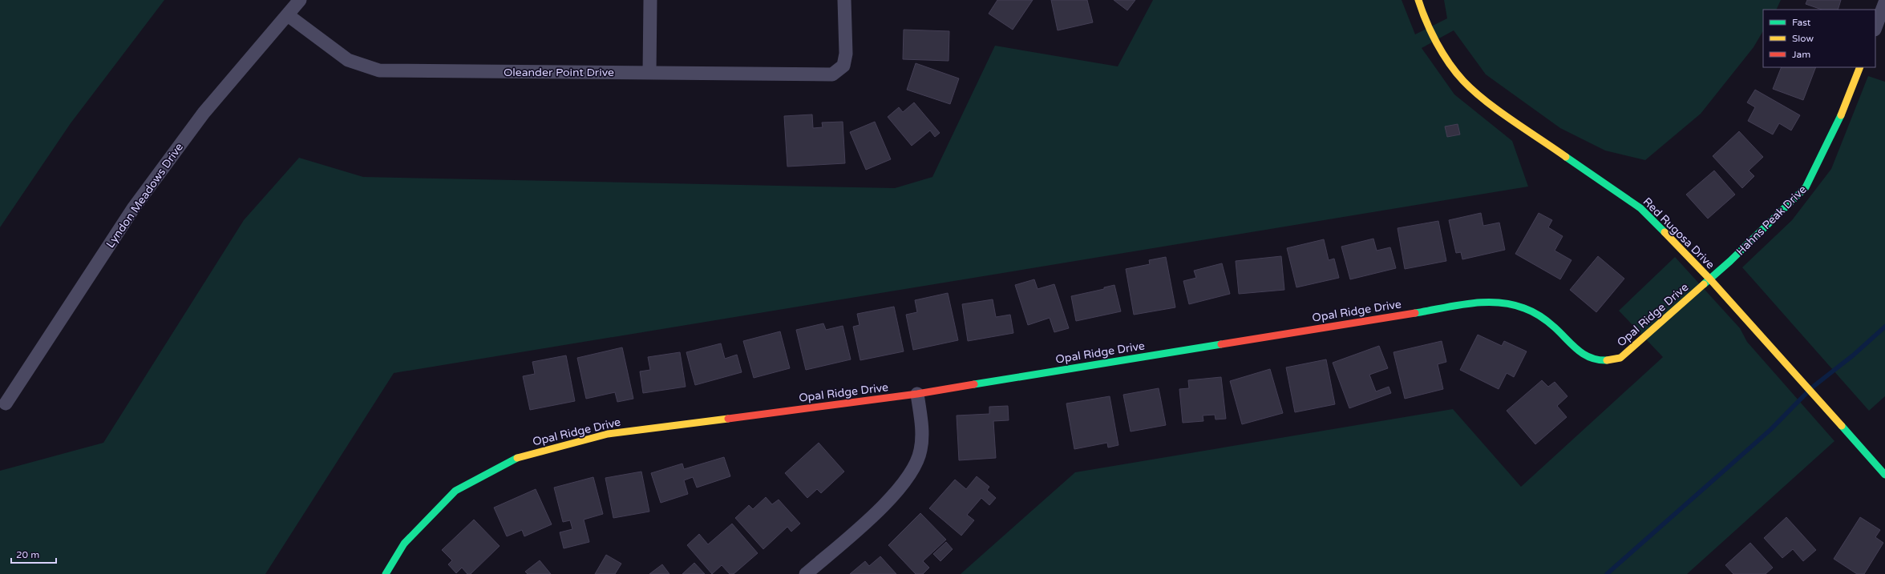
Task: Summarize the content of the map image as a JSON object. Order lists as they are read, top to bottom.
{
  "streets": {
    "street": [
      "Oleander Point Drive",
      "Lyndon Meadows Drive",
      "Hahns Peak Drive",
      "Red Rugosa Drive",
      "Opal Ridge Drive"
    ]
  },
  "crossings": [
    ["Oleander Point Drive", "Lyndon Meadows Drive"],
    ["Hahns Peak Drive", "Red Rugosa Drive"],
    ["Hahns Peak Drive", "Opal Ridge Drive"],
    ["Red Rugosa Drive", "Opal Ridge Drive"]
  ],
  "legend": ["Fast", "Slow", "Jam"],
  "scale_bar": "20 m"
}
